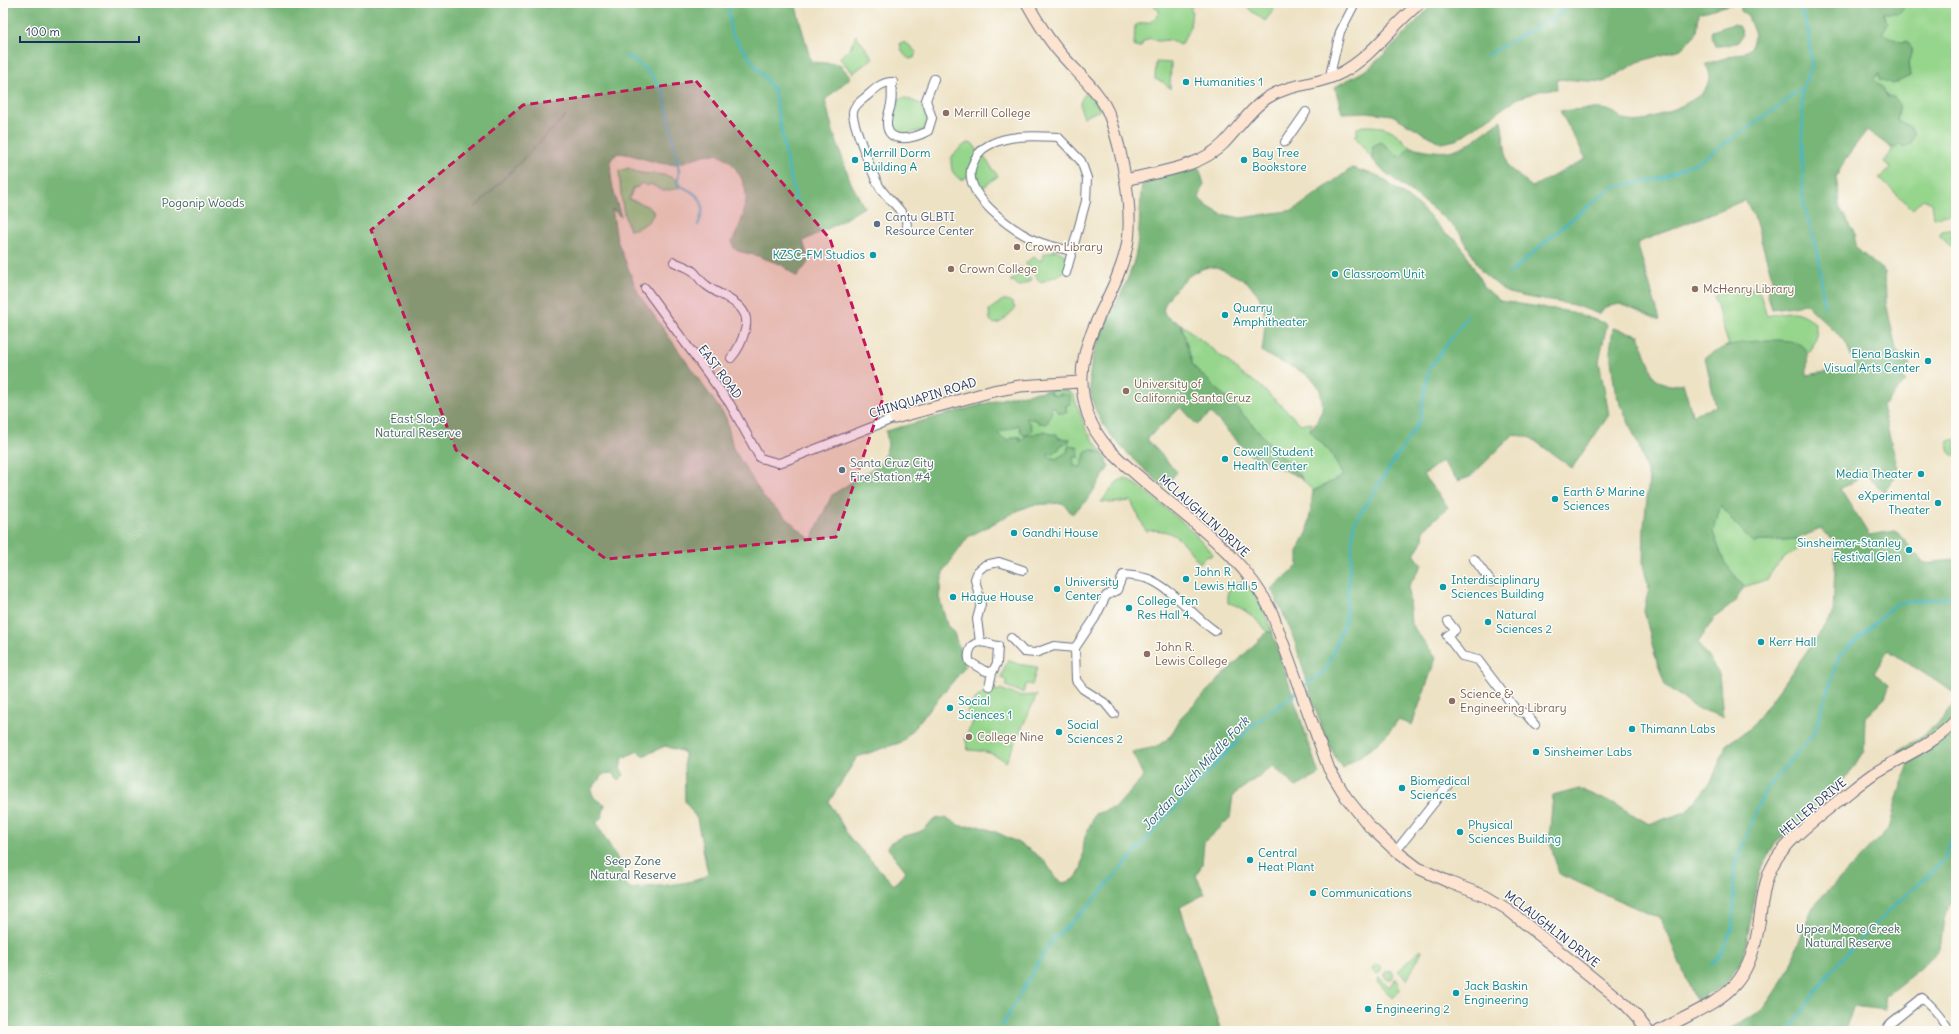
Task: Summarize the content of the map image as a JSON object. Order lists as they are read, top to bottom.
{
  "streets": {
    "main road": ["CHINQUAPIN ROAD", "MCLAUGHLIN DRIVE", "HELLER DRIVE"],
    "street": ["EAST ROAD"]
  },
  "crossings": [
    ["EAST ROAD", "CHINQUAPIN ROAD"],
    ["CHINQUAPIN ROAD", "MCLAUGHLIN DRIVE"]
  ],
  "water": ["Jordan Gulch Middle Fork"],
  "parks": [
    "Pogonip Woods",
    "East Slope Natural Reserve",
    "Seep Zone Natural Reserve",
    "Upper Moore Creek Natural Reserve"
  ],
  "places": [
    "Humanities 1",
    "Merrill College",
    "Merrill Dorm Building A",
    "Bay Tree Bookstore",
    "Cantu GLBTI Resource Center",
    "Crown Library",
    "KZSC-FM Studios",
    "Crown College",
    "Classroom Unit",
    "McHenry Library",
    "Quarry Amphitheater",
    "Elena Baskin Visual Arts Center",
    "University of California, Santa Cruz",
    "Cowell Student Health Center",
    "Santa Cruz City Fire Station #4",
    "Media Theater",
    "Earth & Marine Sciences",
    "eXperimental Theater",
    "Gandhi House",
    "Sinsheimer-Stanley Festival Glen",
    "John R Lewis Hall 5",
    "Interdisciplinary Sciences Building",
    "University Center",
    "Hague House",
    "College Ten Res Hall 4",
    "Natural Sciences 2",
    "Kerr Hall",
    "John R. Lewis College",
    "Science & Engineering Library",
    "Social Sciences 1",
    "Thimann Labs",
    "Social Sciences 2",
    "College Nine",
    "Sinsheimer Labs",
    "Biomedical Sciences",
    "Physical Sciences Building",
    "Central Heat Plant",
    "Communications",
    "Jack Baskin Engineering",
    "Engineering 2"
  ],
  "scale_bar": "100 m"
}
